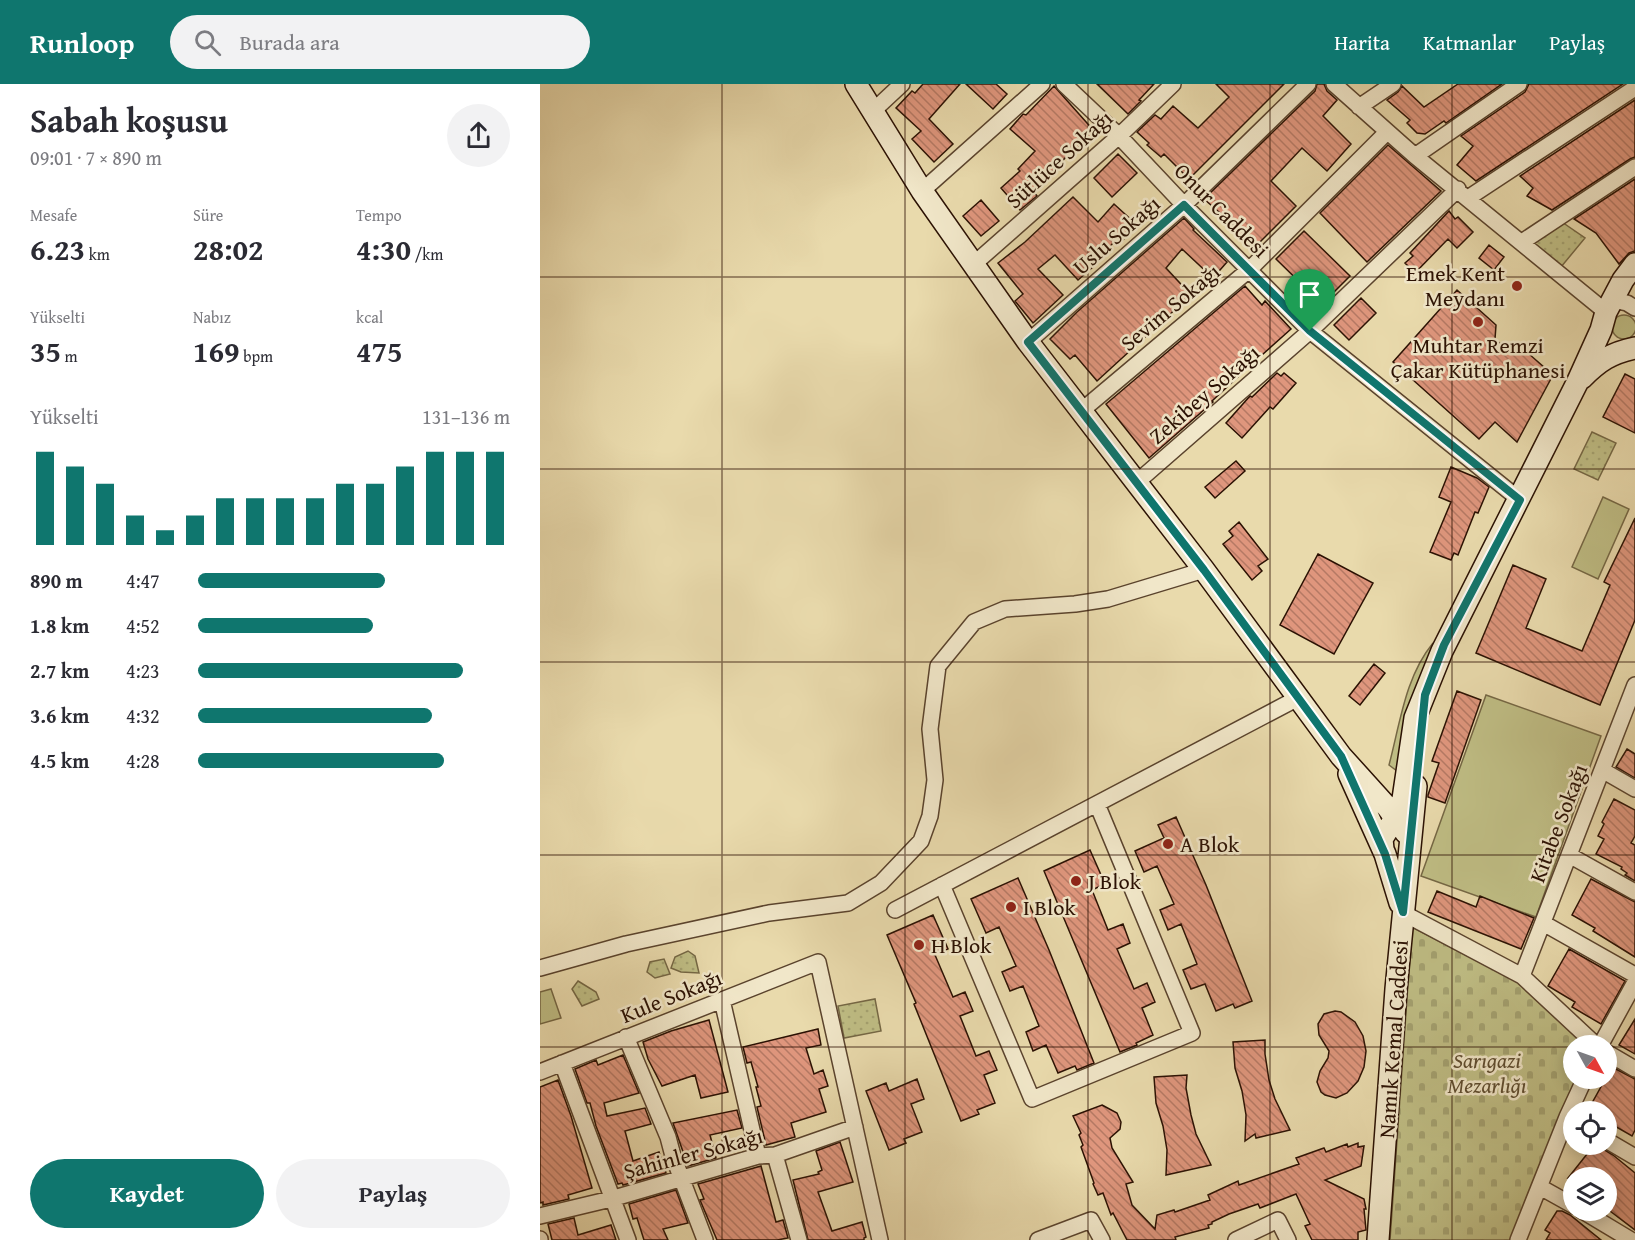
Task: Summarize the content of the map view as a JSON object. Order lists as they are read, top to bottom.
{
  "streets": {
    "main road": ["Namık Kemal Caddesi"],
    "street": [
      "Sütlüce Sokağı",
      "Onur Caddesi",
      "Uslu Sokağı",
      "Sevim Sokağı",
      "Zekibey Sokağı",
      "Kitabe Sokağı",
      "Kule Sokağı",
      "Şahinler Sokağı"
    ]
  },
  "crossings": [
    ["Sütlüce Sokağı", "Onur Caddesi"],
    ["Onur Caddesi", "Uslu Sokağı"],
    ["Onur Caddesi", "Sevim Sokağı"],
    ["Onur Caddesi", "Zekibey Sokağı"],
    ["Kule Sokağı", "Şahinler Sokağı"]
  ],
  "parks": ["Sarıgazi Mezarlığı"],
  "places": [
    "Emek Kent Meydanı",
    "Muhtar Remzi Çakar Kütüphanesi",
    "A Blok",
    "J Blok",
    "I Blok",
    "H Blok"
  ],
  "north": "bottom right",
  "page": {
    "header": "Runloop",
    "search": "Burada ara",
    "nav": ["Harita", "Katmanlar", "Paylaş"],
    "heading": ["Sabah koşusu", "09:01 · 7 × 890 m"],
    "stats": [
      ["Mesafe", "6.23 km"],
      ["Süre", "28:02"],
      ["Tempo", "4:30 /km"],
      ["Yükselti", "35 m"],
      ["Nabız", "169 bpm"],
      ["kcal", "475"]
    ],
    "chart": ["Yükselti", "131–136 m"],
    "list": [
      {
        "name": "890 m",
        "note": "4:47"
      },
      {
        "name": "1.8 km",
        "note": "4:52"
      },
      {
        "name": "2.7 km",
        "note": "4:23"
      },
      {
        "name": "3.6 km",
        "note": "4:32"
      },
      {
        "name": "4.5 km",
        "note": "4:28"
      }
    ],
    "buttons": ["Kaydet", "Paylaş"]
  }
}
